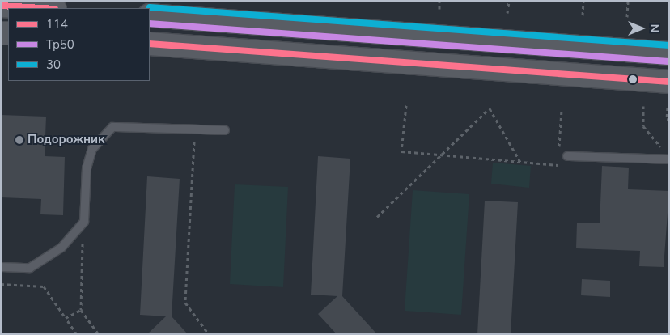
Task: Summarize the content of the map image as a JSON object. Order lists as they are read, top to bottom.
{
  "places": ["Подорожник"],
  "lines": ["transit line 114", "transit line 30", "transit line Тр50"],
  "legend": ["114", "Тр50", "30"],
  "north": "right"
}
